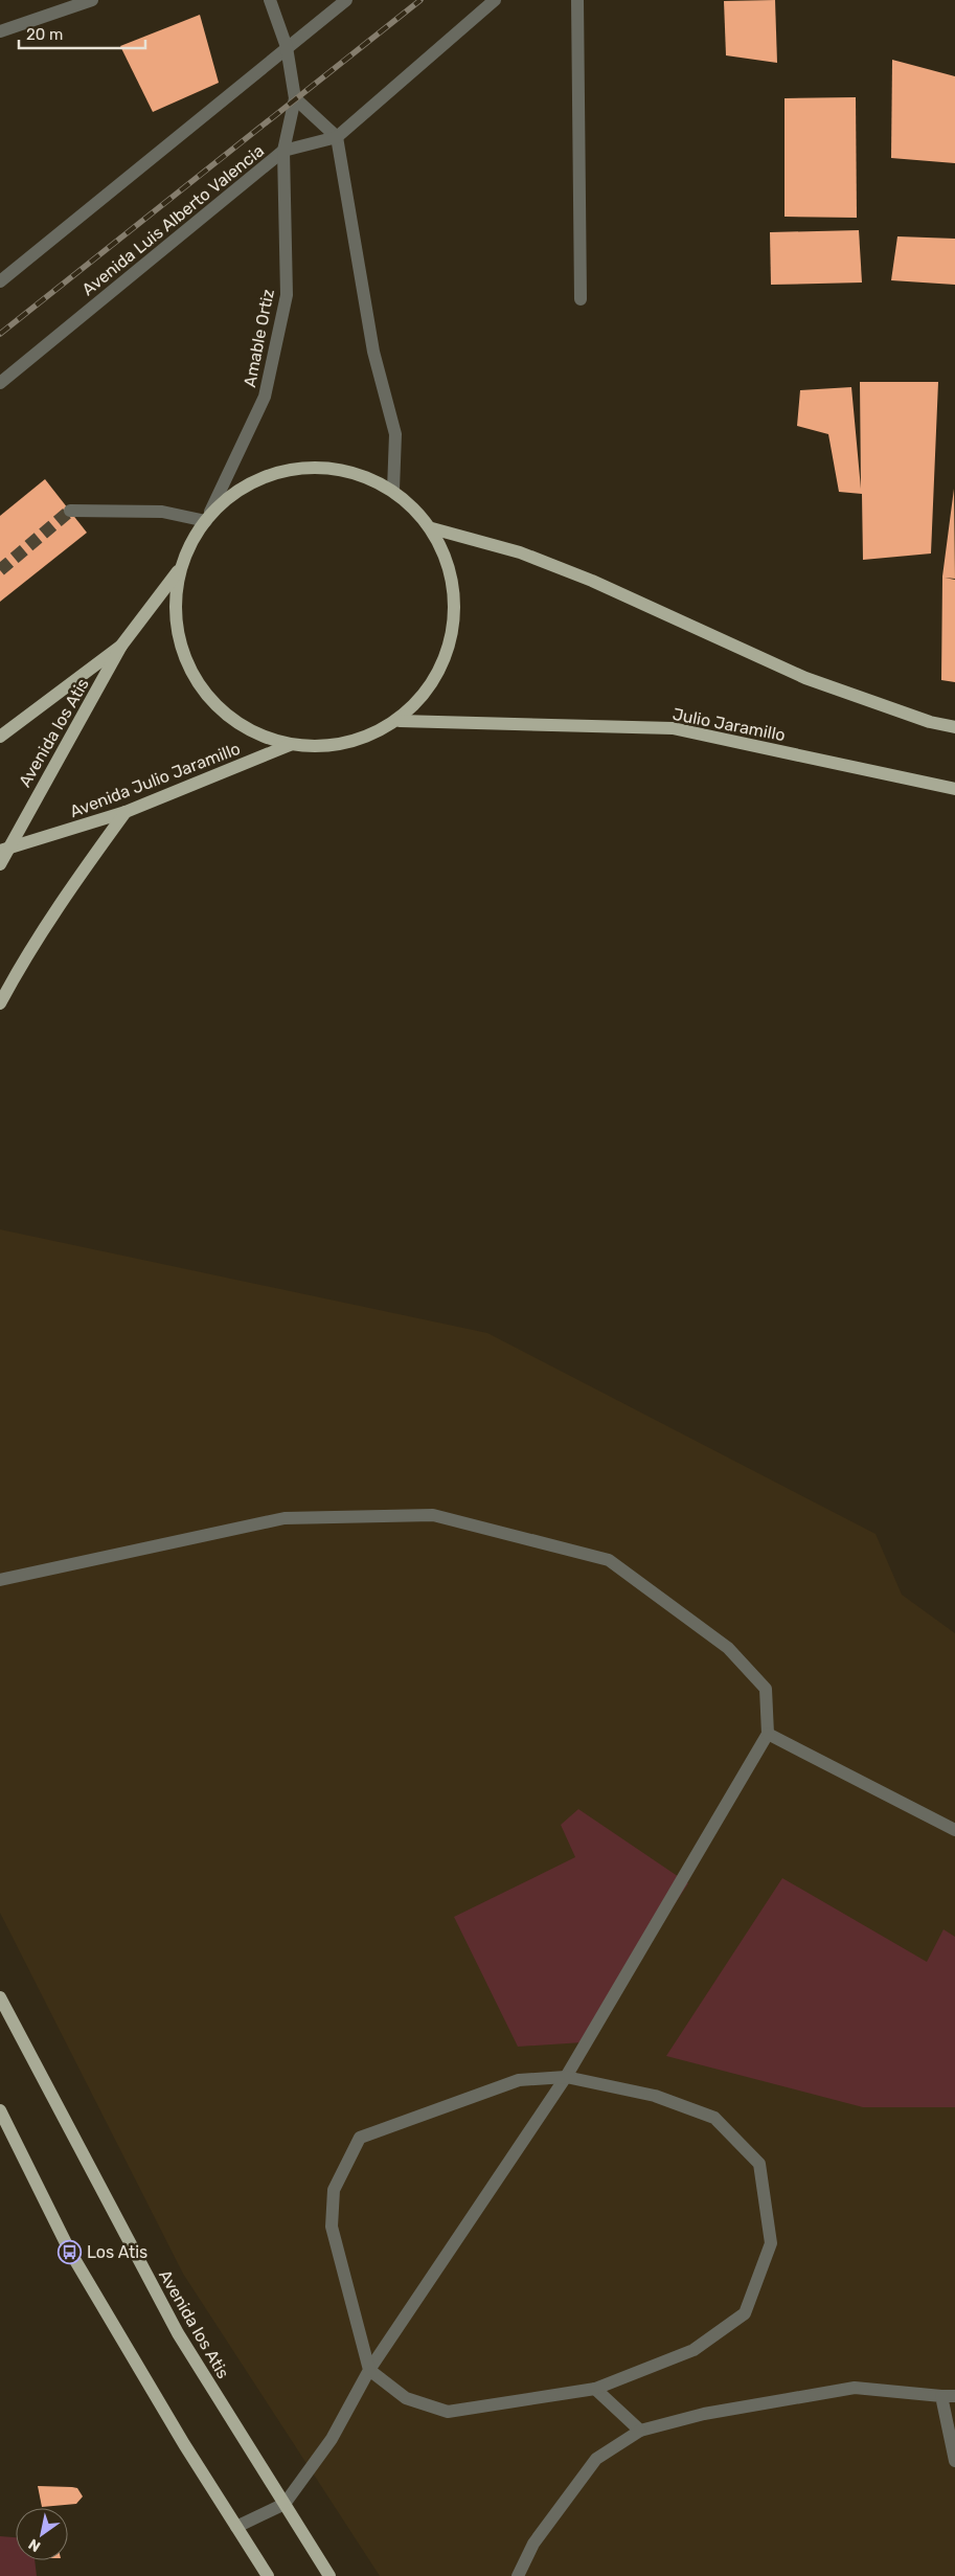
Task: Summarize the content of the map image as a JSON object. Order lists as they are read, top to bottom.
{
  "streets": {
    "main road": ["Julio Jaramillo", "Avenida los Atis", "Avenida Julio Jaramillo"],
    "street": ["Avenida Luis Alberto Valencia", "Amable Ortiz"]
  },
  "crossings": [
    ["Avenida Luis Alberto Valencia", "Amable Ortiz"],
    ["Amable Ortiz", "Julio Jaramillo"],
    ["Julio Jaramillo", "Avenida Julio Jaramillo"],
    ["Avenida los Atis", "Avenida Julio Jaramillo"]
  ],
  "places": {
    "bus stop": ["Los Atis"]
  },
  "scale_bar": "20 m",
  "north": "bottom left"
}
